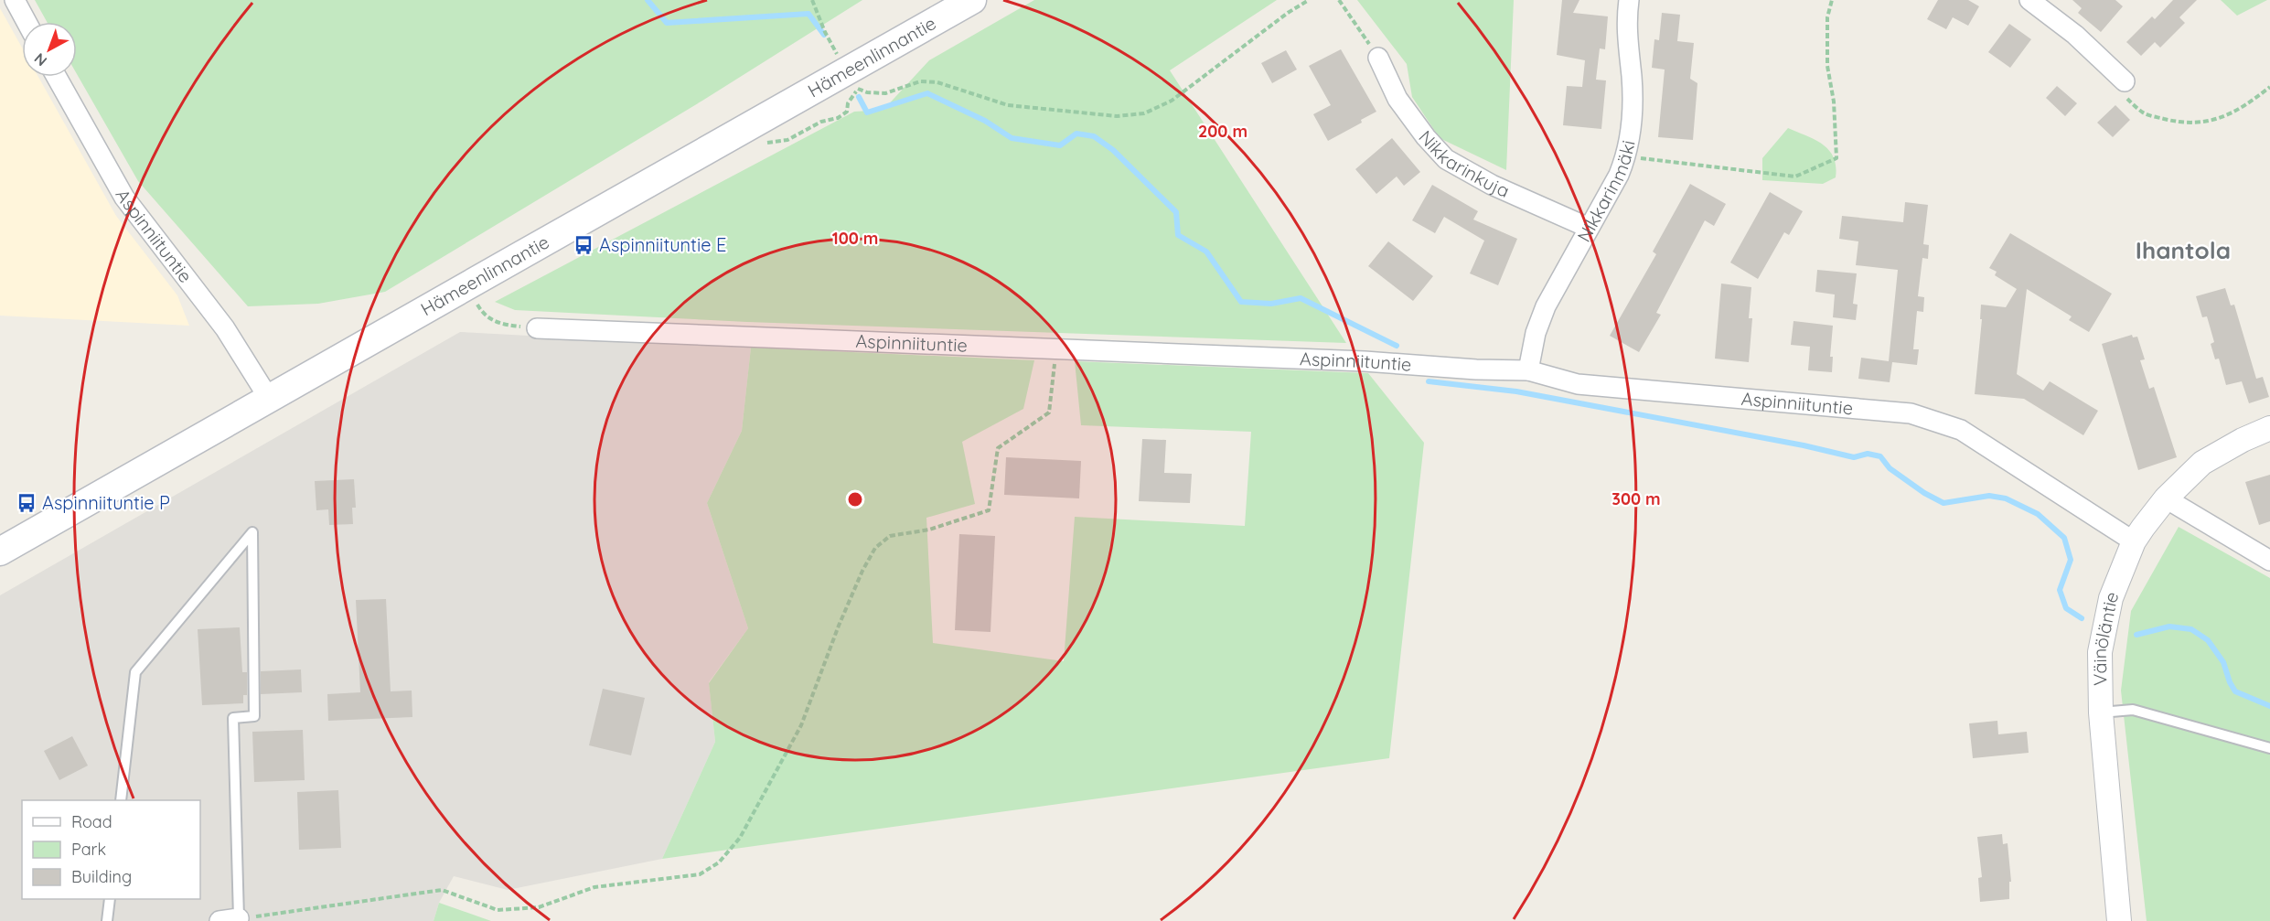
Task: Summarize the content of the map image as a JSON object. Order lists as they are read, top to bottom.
{
  "streets": {
    "main road": ["Hämeenlinnantie"],
    "street": [
      "Nikkarinkuja",
      "Nikkarinmäki",
      "Aspinniituntie",
      "Väinöläntie"
    ]
  },
  "crossings": [
    ["Hämeenlinnantie", "Aspinniituntie"],
    ["Nikkarinkuja", "Nikkarinmäki"],
    ["Nikkarinmäki", "Aspinniituntie"],
    ["Aspinniituntie", "Väinöläntie"]
  ],
  "districts": ["Ihantola"],
  "places": {
    "bus stop": ["Aspinniituntie E", "Aspinniituntie P"]
  },
  "legend": ["Road", "Park", "Building"],
  "north": "bottom left",
  "rings": ["200 m", "100 m", "300 m"]
}
